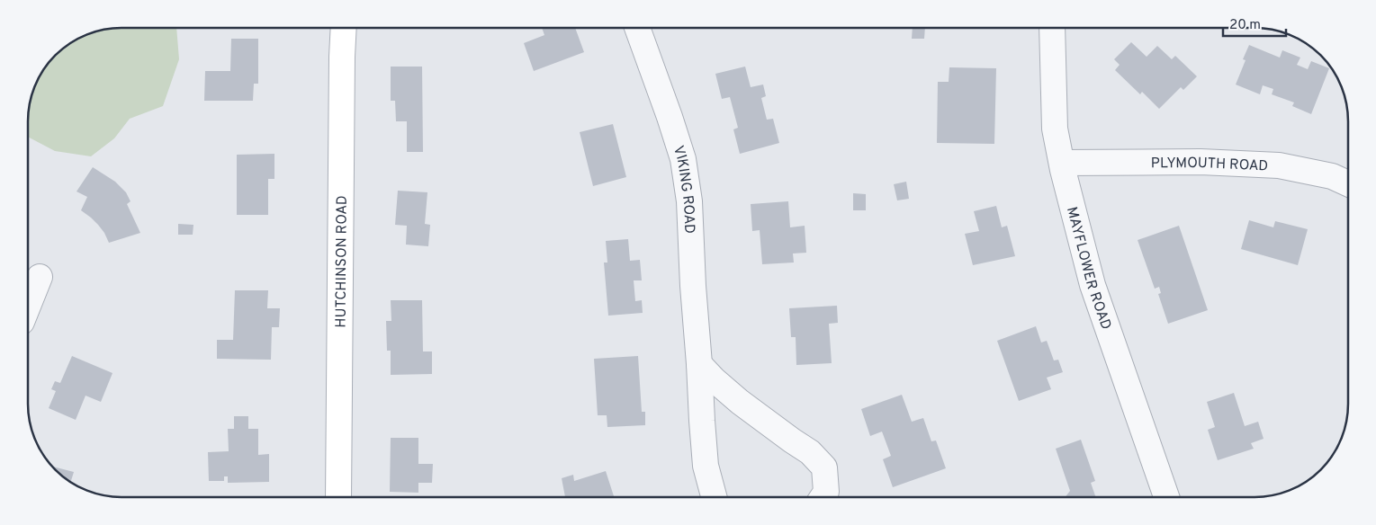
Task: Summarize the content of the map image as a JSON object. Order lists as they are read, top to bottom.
{
  "streets": {
    "street": [
      "PLYMOUTH ROAD",
      "VIKING ROAD",
      "HUTCHINSON ROAD",
      "MAYFLOWER ROAD"
    ]
  },
  "crossings": [
    ["PLYMOUTH ROAD", "MAYFLOWER ROAD"]
  ],
  "scale_bar": "20 m"
}
